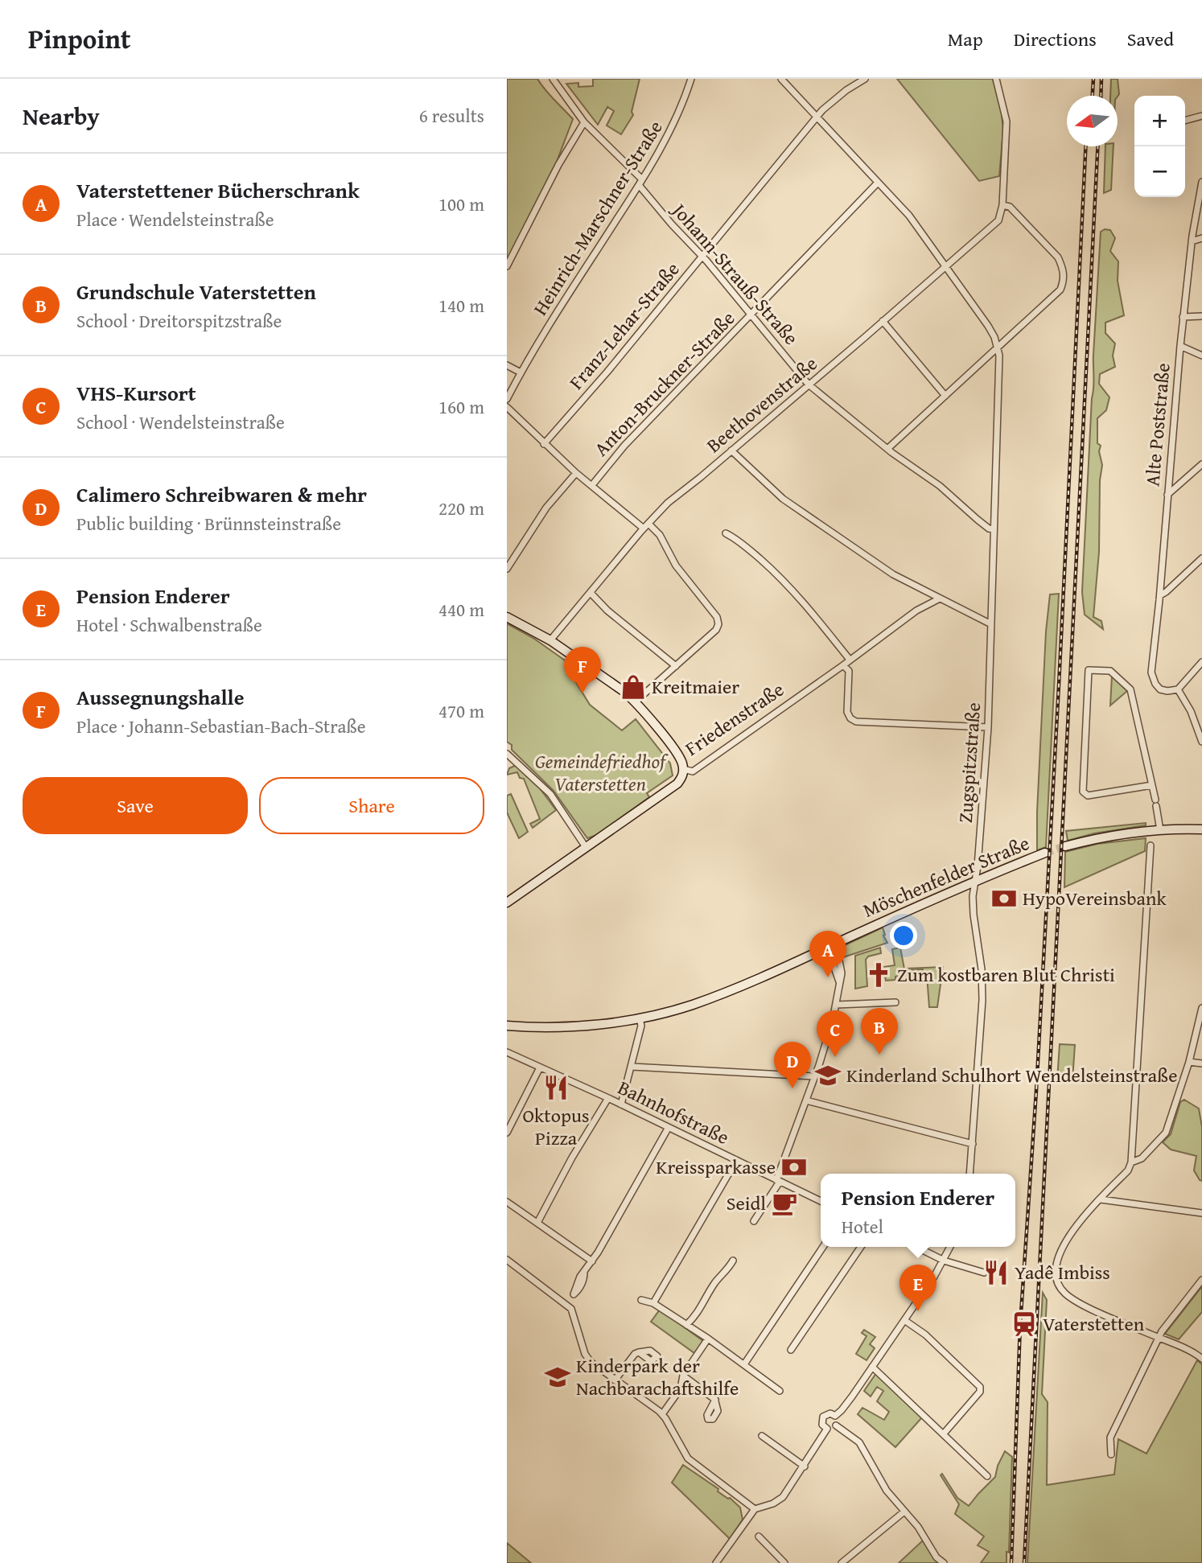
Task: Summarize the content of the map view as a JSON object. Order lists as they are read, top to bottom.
{
  "streets": {
    "street": [
      "Heinrich-Marschner-Straße",
      "Johann-Strauß-Straße",
      "Franz-Lehar-Straße",
      "Anton-Bruckner-Straße",
      "Beethovenstraße",
      "Alte Poststraße",
      "Friedenstraße",
      "Zugspitzstraße",
      "Möschenfelder Straße",
      "Bahnhofstraße"
    ]
  },
  "crossings": [
    ["Heinrich-Marschner-Straße", "Johann-Strauß-Straße"],
    ["Johann-Strauß-Straße", "Franz-Lehar-Straße"],
    ["Johann-Strauß-Straße", "Anton-Bruckner-Straße"],
    ["Johann-Strauß-Straße", "Beethovenstraße"],
    ["Johann-Strauß-Straße", "Zugspitzstraße"],
    ["Franz-Lehar-Straße", "Zugspitzstraße"],
    ["Anton-Bruckner-Straße", "Zugspitzstraße"],
    ["Beethovenstraße", "Zugspitzstraße"],
    ["Zugspitzstraße", "Möschenfelder Straße"]
  ],
  "parks": ["Gemeindefriedhof Vaterstetten"],
  "places": {
    "shop": ["Kreitmaier"],
    "bank": ["HypoVereinsbank", "Kreissparkasse"],
    "church": ["Zum kostbaren Blut Christi"],
    "school or university": ["Kinderland Schulhort Wendelsteinstraße", "Kinderpark der Nachbarachaftshilfe"],
    "restaurant": ["Oktopus Pizza", "Yadê Imbiss"],
    "cafe": ["Seidl"],
    "station": ["Vaterstetten"]
  },
  "north": "left",
  "page": {
    "header": "Pinpoint",
    "nav": ["Map", "Directions", "Saved"],
    "heading": ["Nearby", "6 results"],
    "map_buttons": ["+", "−"],
    "list": [
      {
        "mark": "A",
        "name": "Vaterstettener Bücherschrank",
        "note": "Place · Wendelsteinstraße",
        "value": "100 m"
      },
      {
        "mark": "B",
        "name": "Grundschule Vaterstetten",
        "note": "School · Dreitorspitzstraße",
        "value": "140 m"
      },
      {
        "mark": "C",
        "name": "VHS-Kursort",
        "note": "School · Wendelsteinstraße",
        "value": "160 m"
      },
      {
        "mark": "D",
        "name": "Calimero Schreibwaren & mehr",
        "note": "Public building · Brünnsteinstraße",
        "value": "220 m"
      },
      {
        "mark": "E",
        "name": "Pension Enderer",
        "note": "Hotel · Schwalbenstraße",
        "value": "440 m"
      },
      {
        "mark": "F",
        "name": "Aussegnungshalle",
        "note": "Place · Johann-Sebastian-Bach-Straße",
        "value": "470 m"
      }
    ],
    "pins": [
      "F",
      "A",
      "B",
      "C",
      "D",
      "E"
    ],
    "buttons": ["Save", "Share"],
    "popup": ["Pension Enderer", "Hotel"]
  }
}
